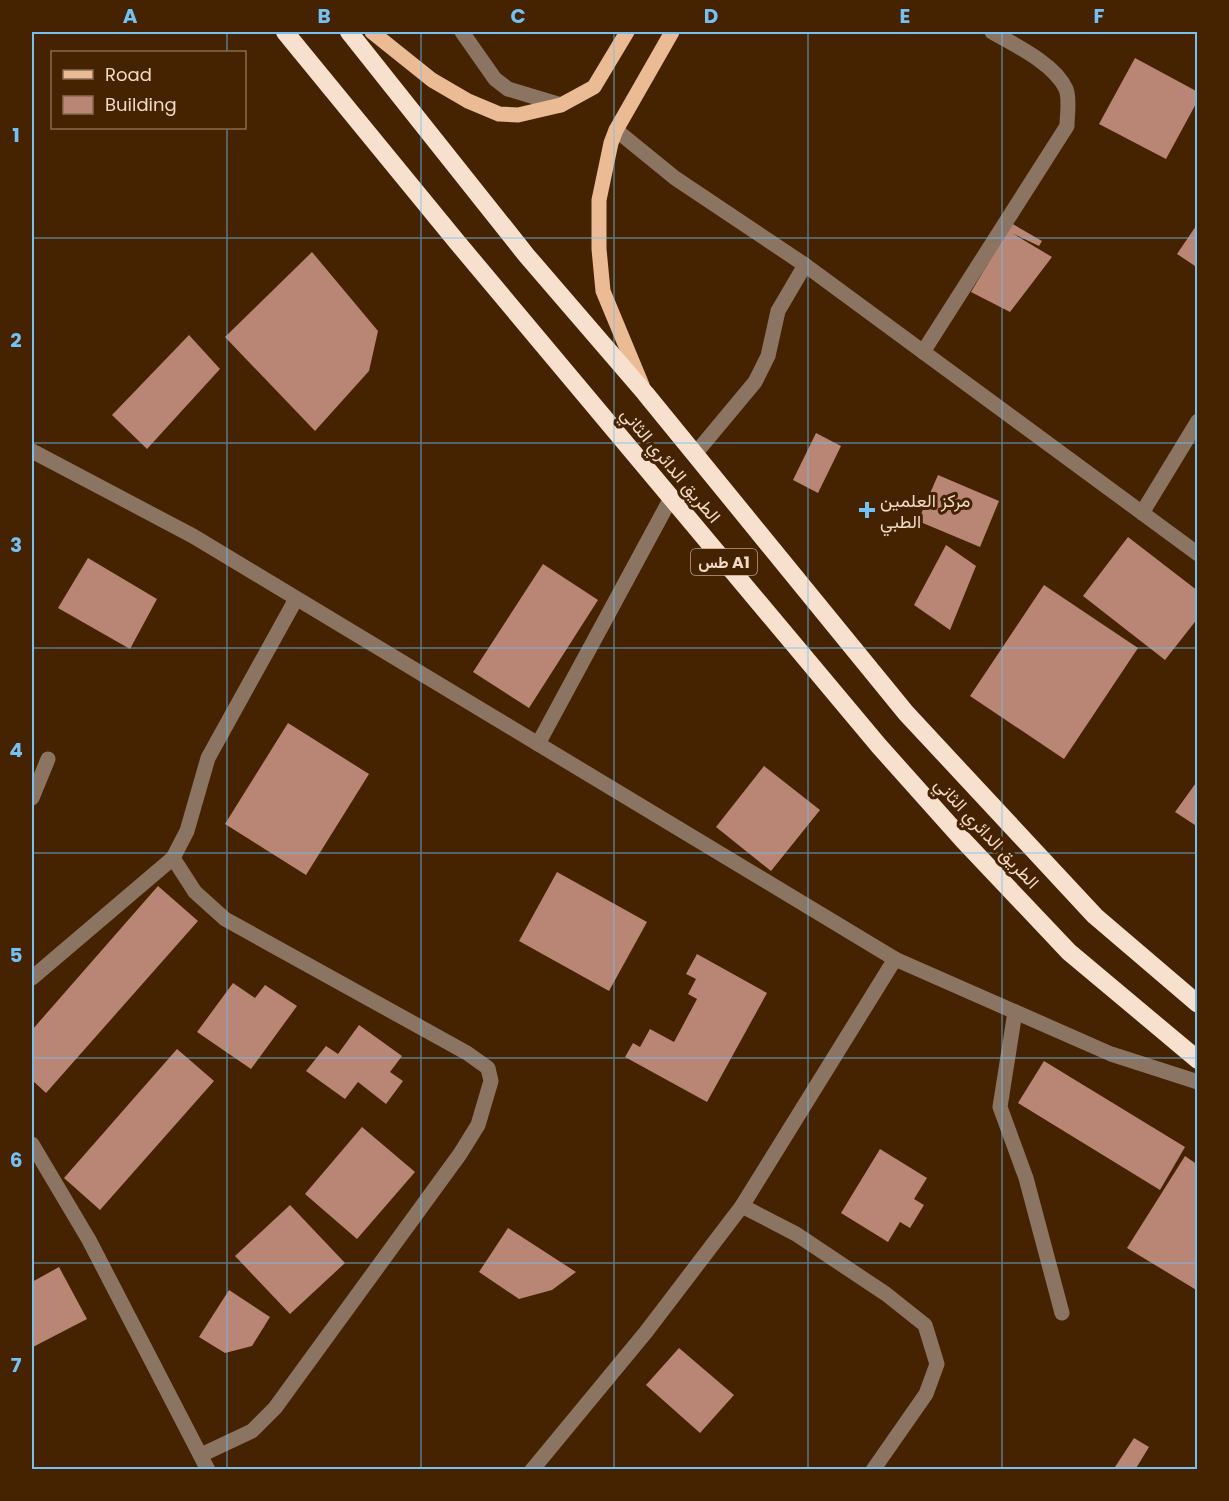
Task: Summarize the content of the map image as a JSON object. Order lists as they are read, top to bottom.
{
  "streets": {
    "highway": ["الطريق الدائري الثاني", "طس A1"]
  },
  "places": {
    "health": ["مركز العلمين الطبي"]
  },
  "legend": ["Road", "Building"],
  "grid": {
    "columns": [
      "A",
      "B",
      "C",
      "D",
      "E",
      "F"
    ],
    "rows": [
      "1",
      "2",
      "3",
      "4",
      "5",
      "6",
      "7"
    ]
  }
}
